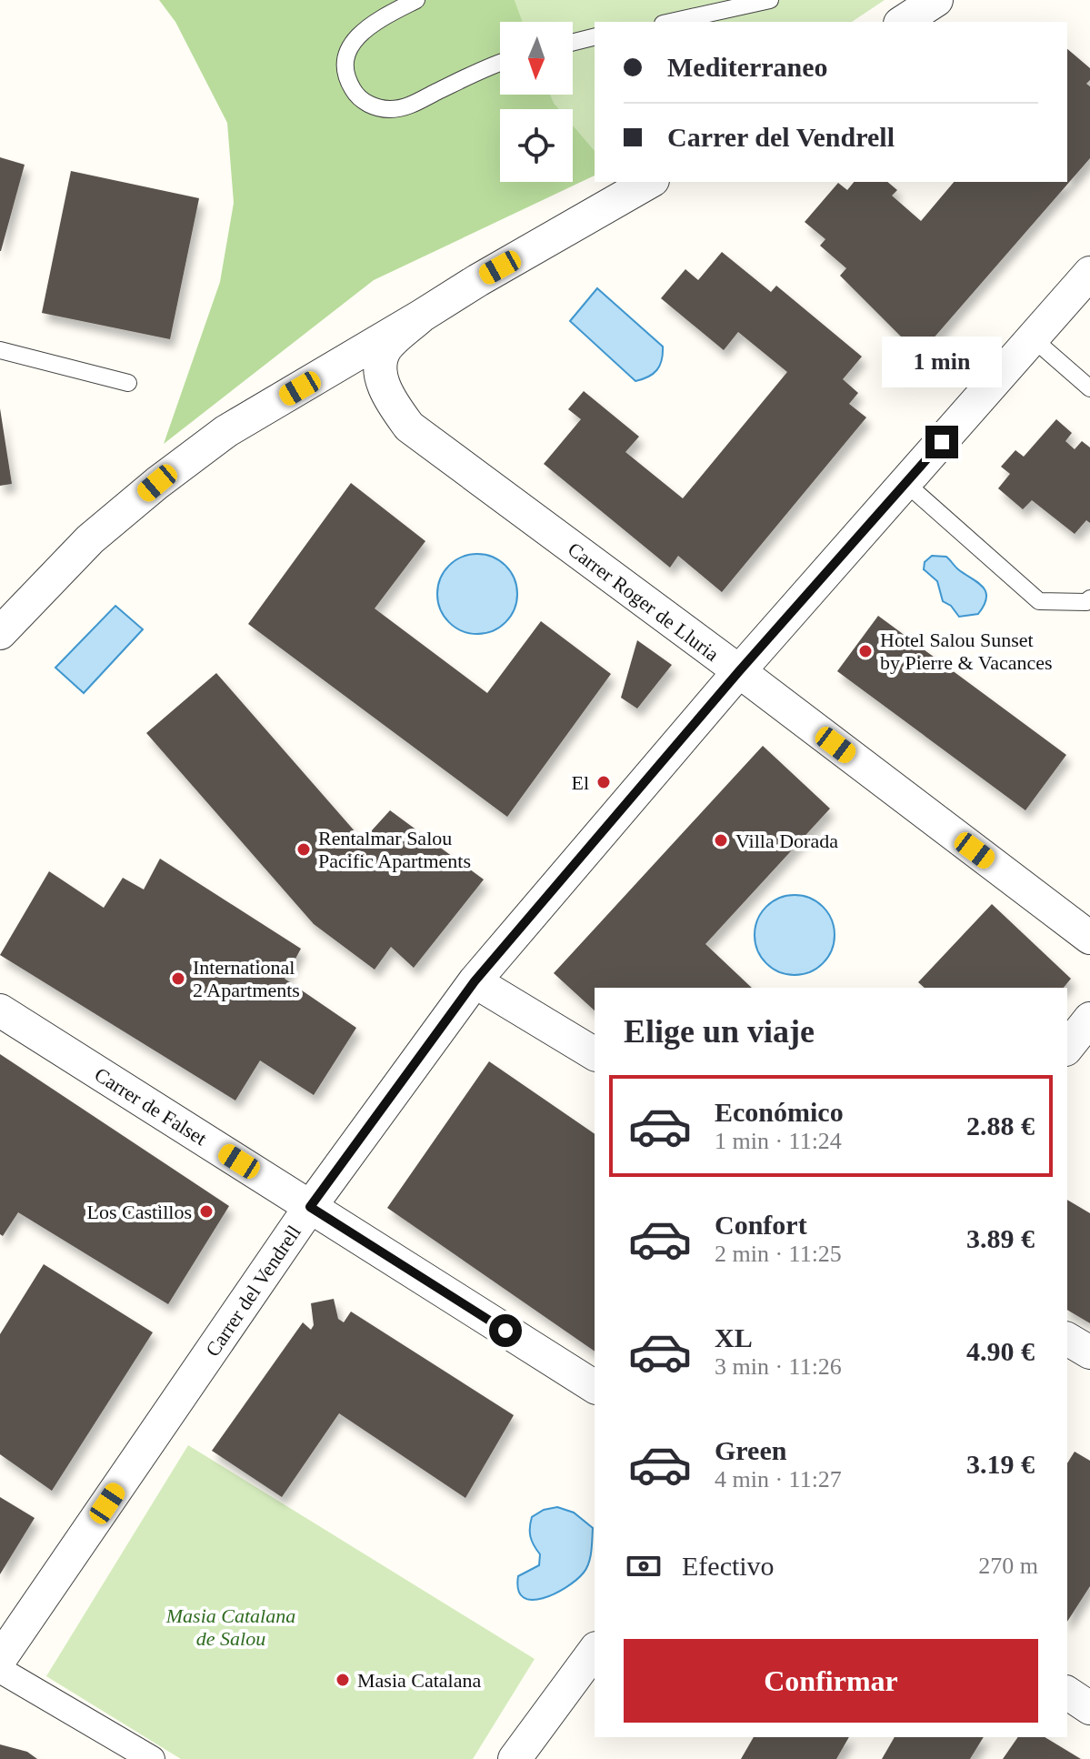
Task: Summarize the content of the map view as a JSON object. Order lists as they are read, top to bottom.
{
  "streets": {
    "street": ["Carrer Roger de Lluria", "Carrer de Falset", "Carrer del Vendrell"]
  },
  "crossings": [
    ["Carrer Roger de Lluria", "Carrer del Vendrell"],
    ["Carrer de Falset", "Carrer del Vendrell"]
  ],
  "parks": ["Masia Catalana de Salou"],
  "places": [
    "Hotel Salou Sunset by Pierre & Vacances",
    "El",
    "Villa Dorada",
    "Rentalmar Salou Pacific Apartments",
    "International 2 Apartments",
    "Los Castillos",
    "Masia Catalana"
  ],
  "north": "bottom",
  "page": {
    "banner": ["Mediterraneo", "Carrer del Vendrell"],
    "bubble": "1 min",
    "heading": "Elige un viaje",
    "list": [
      {
        "name": "Económico",
        "note": "1 min · 11:24",
        "value": "2.88 €"
      },
      {
        "name": "Confort",
        "note": "2 min · 11:25",
        "value": "3.89 €"
      },
      {
        "name": "XL",
        "note": "3 min · 11:26",
        "value": "4.90 €"
      },
      {
        "name": "Green",
        "note": "4 min · 11:27",
        "value": "3.19 €"
      }
    ],
    "pay": ["Efectivo", "270 m"],
    "buttons": "Confirmar"
  }
}
